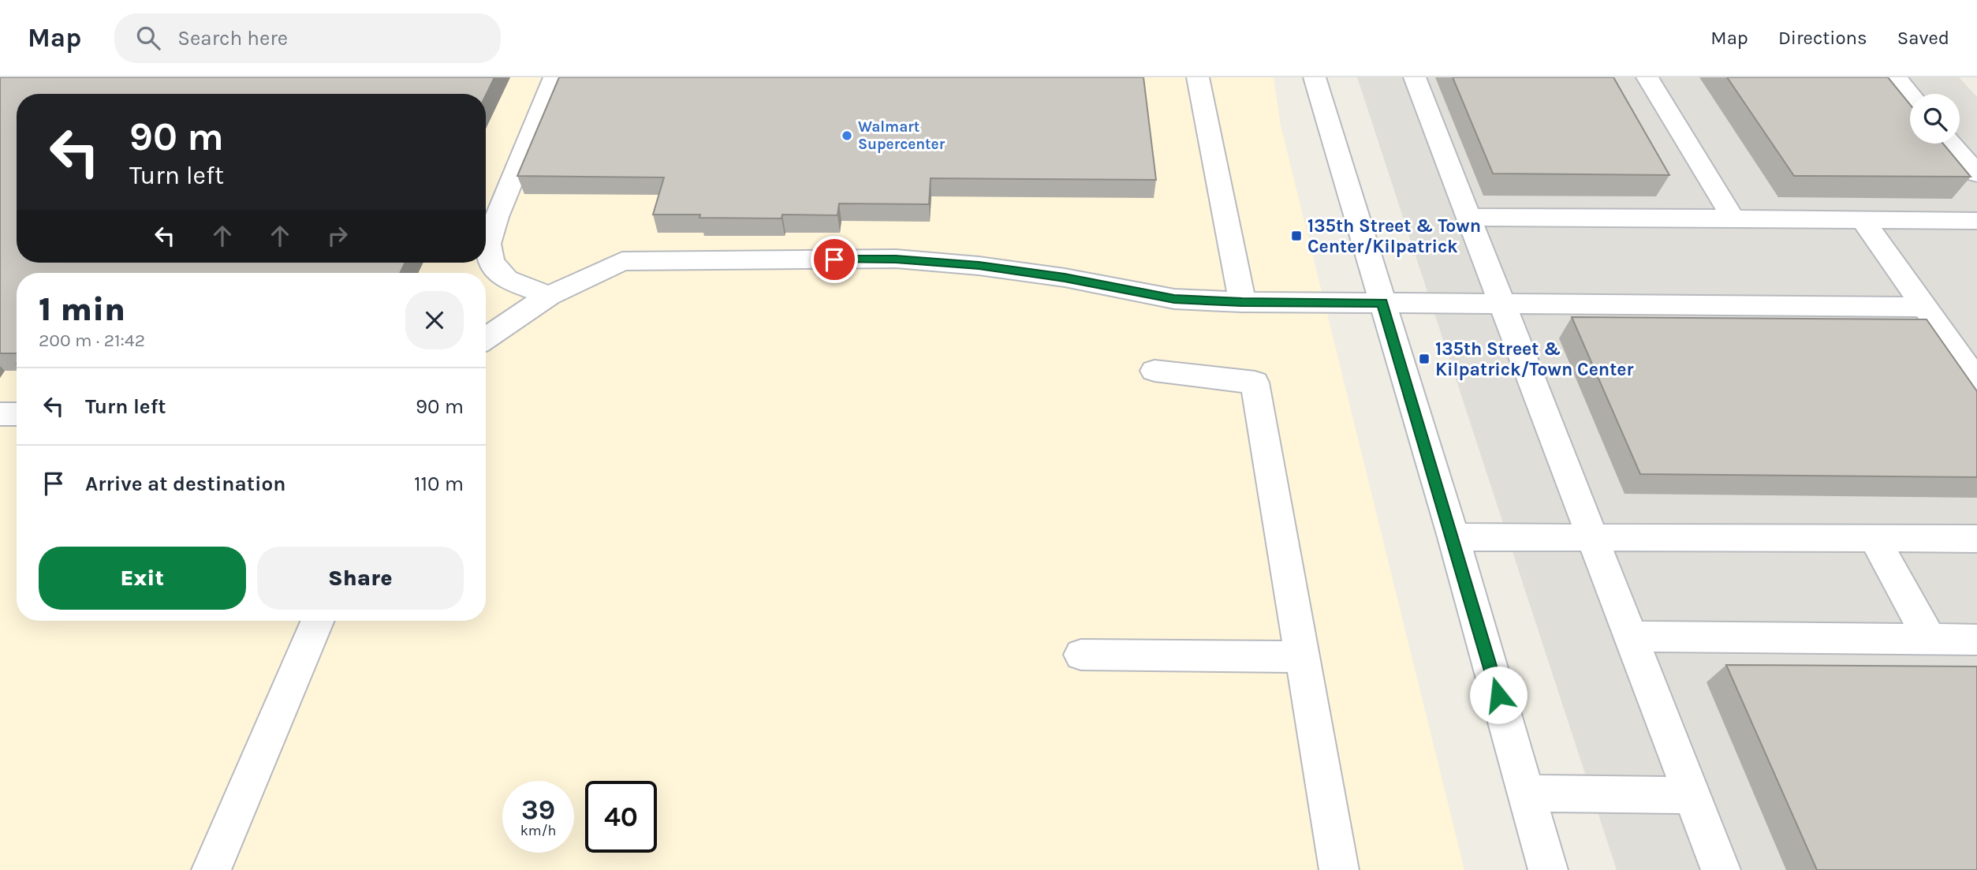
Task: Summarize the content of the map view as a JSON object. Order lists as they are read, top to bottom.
{
  "places": {
    "other": ["Walmart Supercenter"],
    "transit": ["135th Street & Town Center/Kilpatrick", "135th Street & Kilpatrick/Town Center"]
  },
  "page": {
    "header": "Map",
    "search": "Search here",
    "nav": ["Map", "Directions", "Saved"],
    "turn": ["90 m", "Turn left"],
    "heading": ["1 min", "200 m · 21:42"],
    "list": [
      {
        "name": "Turn left",
        "value": "90 m"
      },
      {
        "name": "Arrive at destination",
        "value": "110 m"
      }
    ],
    "buttons": ["Exit", "Share"],
    "speed": "39 km/h",
    "limit": "40"
  }
}
